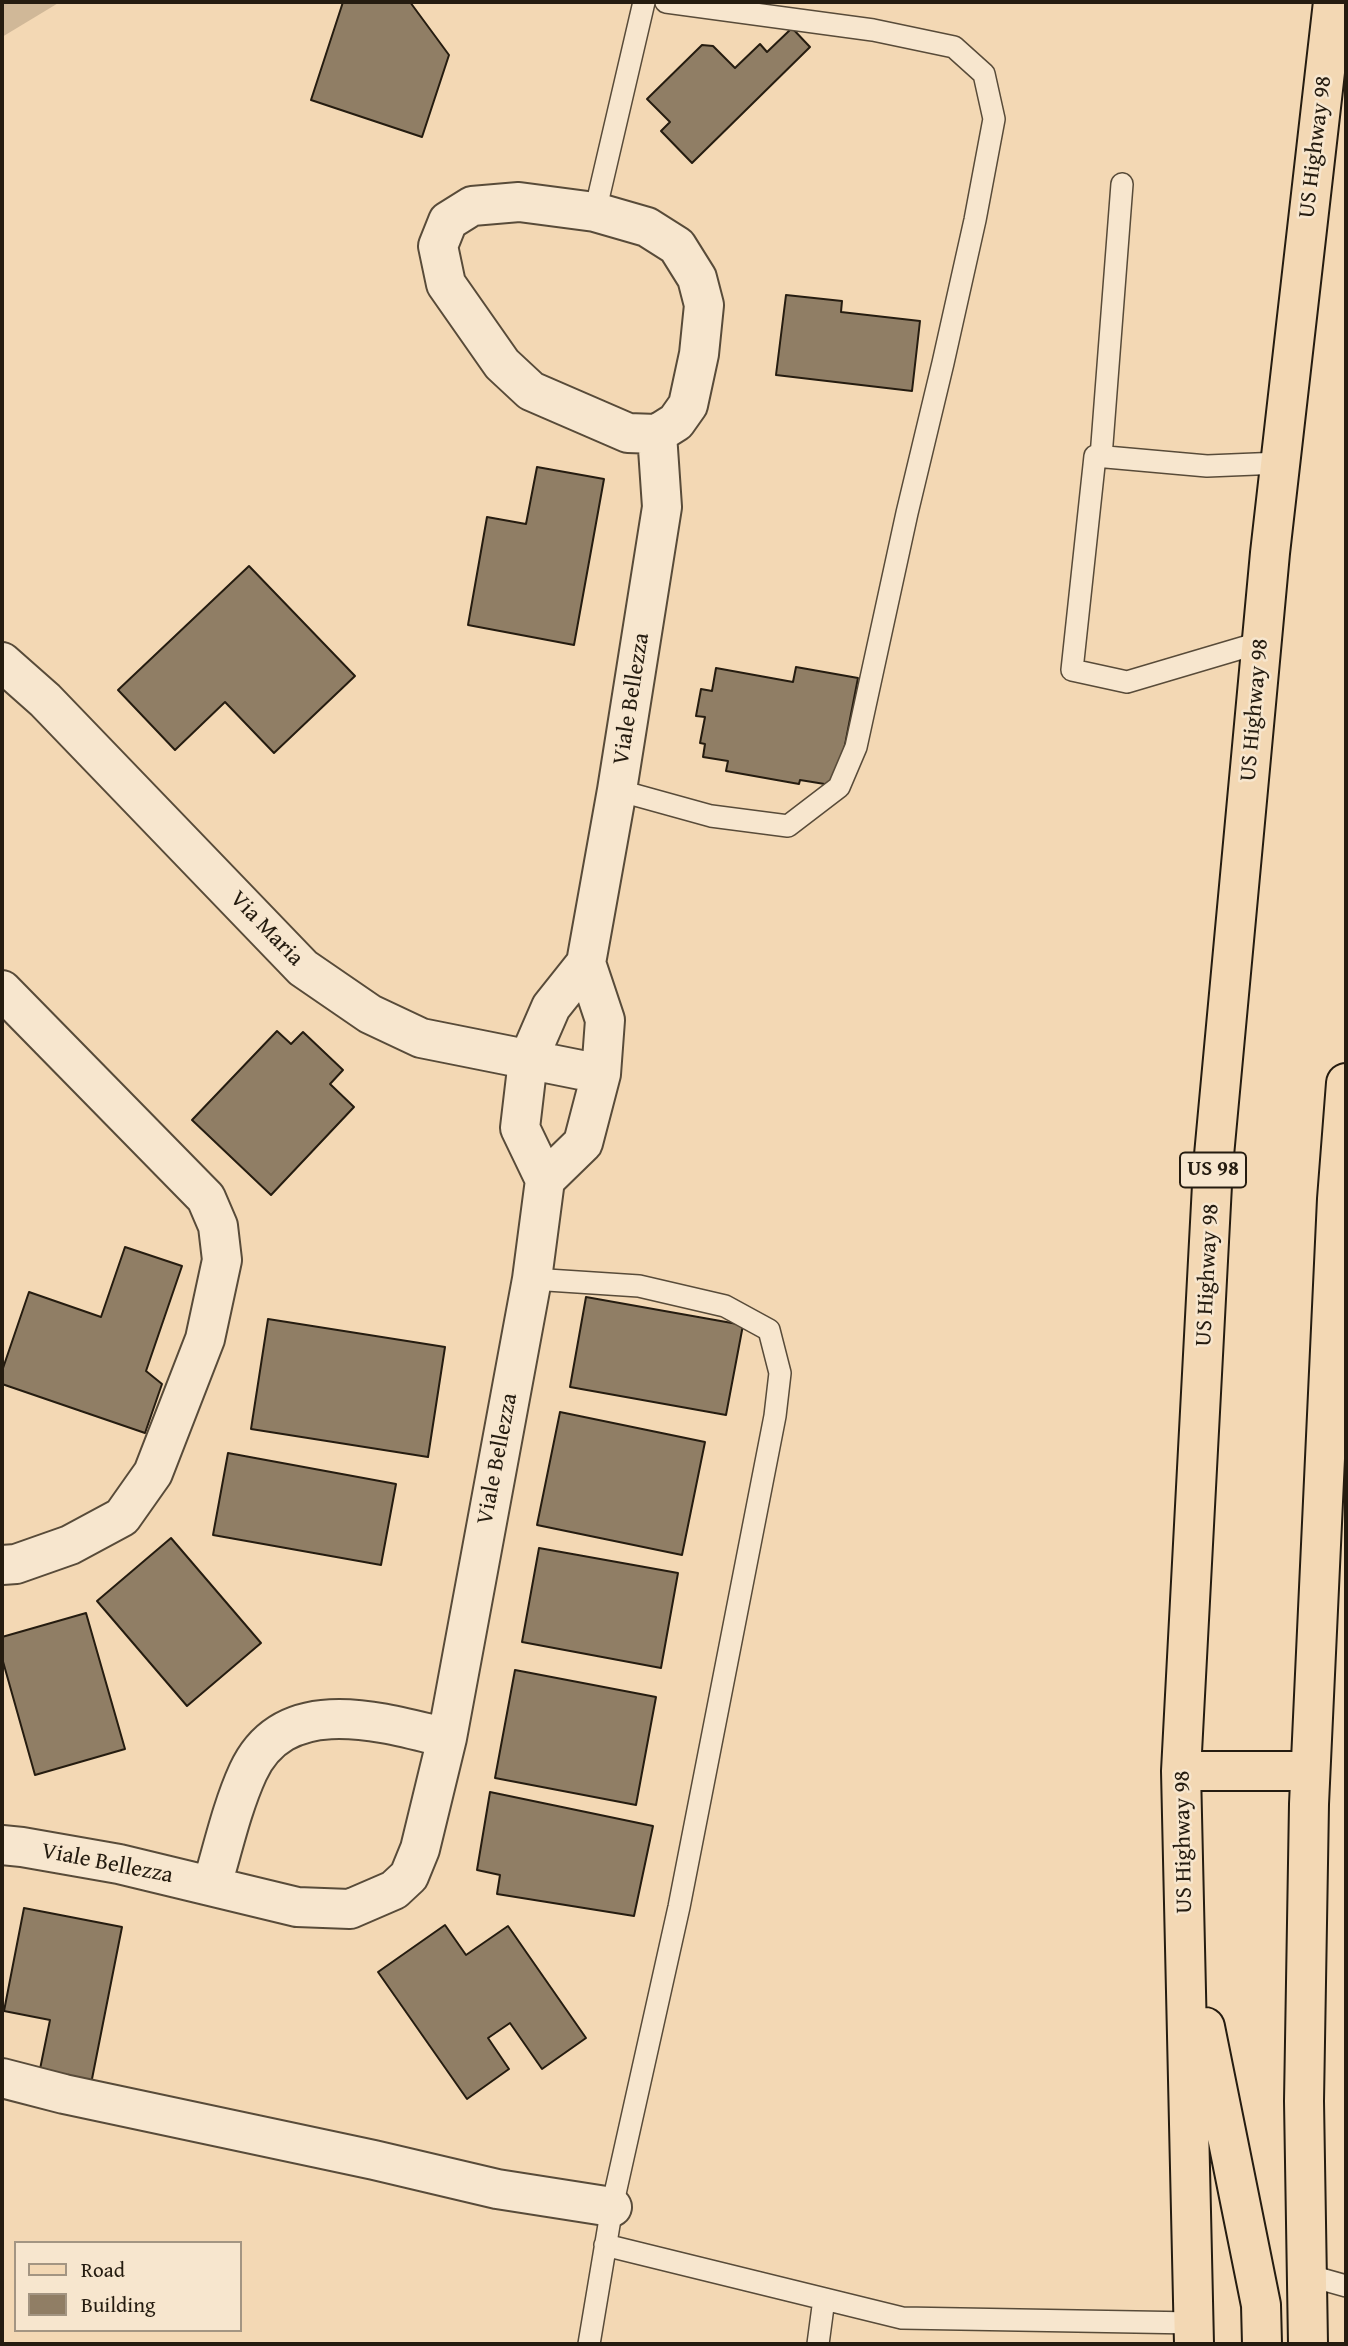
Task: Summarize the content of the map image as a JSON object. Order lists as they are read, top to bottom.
{
  "streets": {
    "main road": ["US Highway 98", "US 98"],
    "street": ["Viale Bellezza", "Via Maria"]
  },
  "crossings": [
    ["Viale Bellezza", "Via Maria"]
  ],
  "legend": ["Road", "Building"]
}
